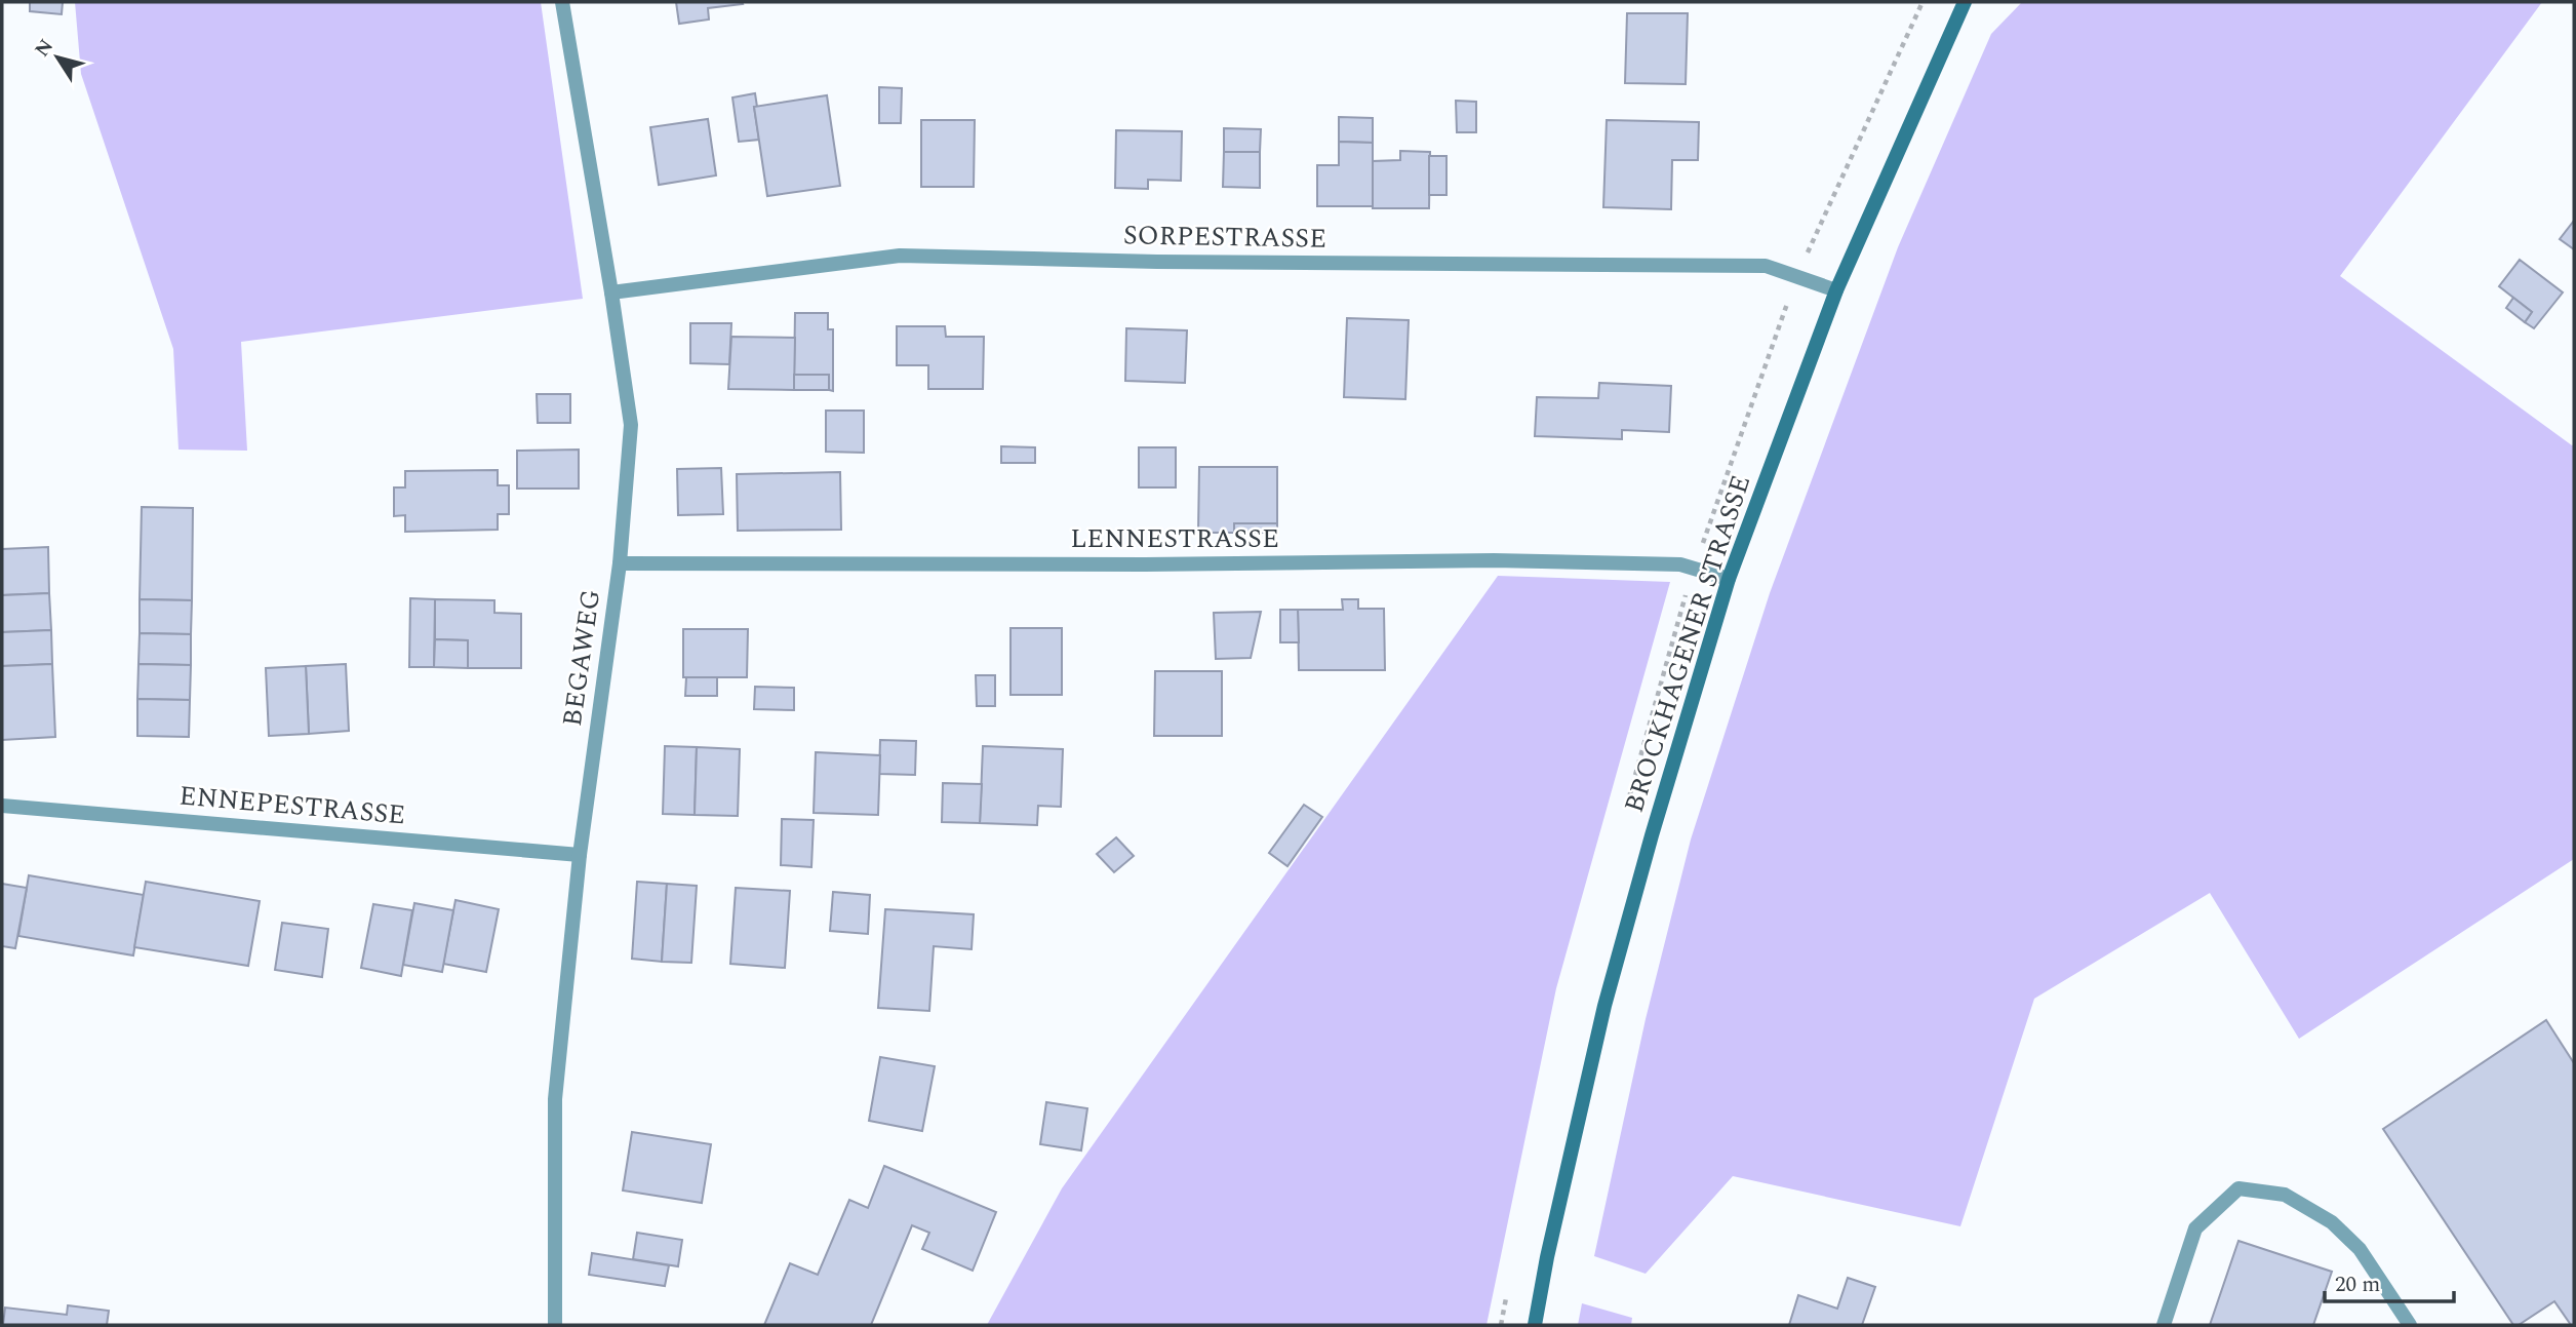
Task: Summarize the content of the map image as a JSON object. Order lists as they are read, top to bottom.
{
  "streets": {
    "main road": ["BROCKHAGENER STRASSE"],
    "street": [
      "SORPESTRASSE",
      "LENNESTRASSE",
      "BEGAWEG",
      "ENNEPESTRASSE"
    ]
  },
  "crossings": [
    ["SORPESTRASSE", "BROCKHAGENER STRASSE"],
    ["SORPESTRASSE", "BEGAWEG"],
    ["LENNESTRASSE", "BROCKHAGENER STRASSE"],
    ["LENNESTRASSE", "BEGAWEG"],
    ["BEGAWEG", "ENNEPESTRASSE"]
  ],
  "scale_bar": "20 m",
  "north": "top left"
}
